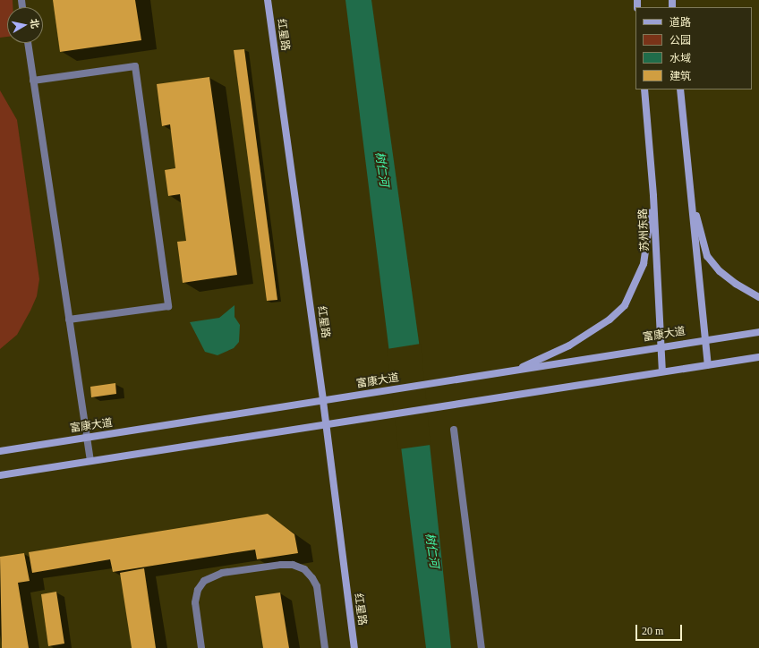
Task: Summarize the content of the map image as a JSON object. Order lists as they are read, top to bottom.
{
  "streets": {
    "street": ["红星路", "苏州东路", "富康大道"]
  },
  "crossings": [
    ["红星路", "富康大道"],
    ["苏州东路", "富康大道"]
  ],
  "water": ["树仁河"],
  "legend": [
    "道路",
    "公园",
    "水域",
    "建筑"
  ],
  "scale_bar": "20 m",
  "north": "right"
}
